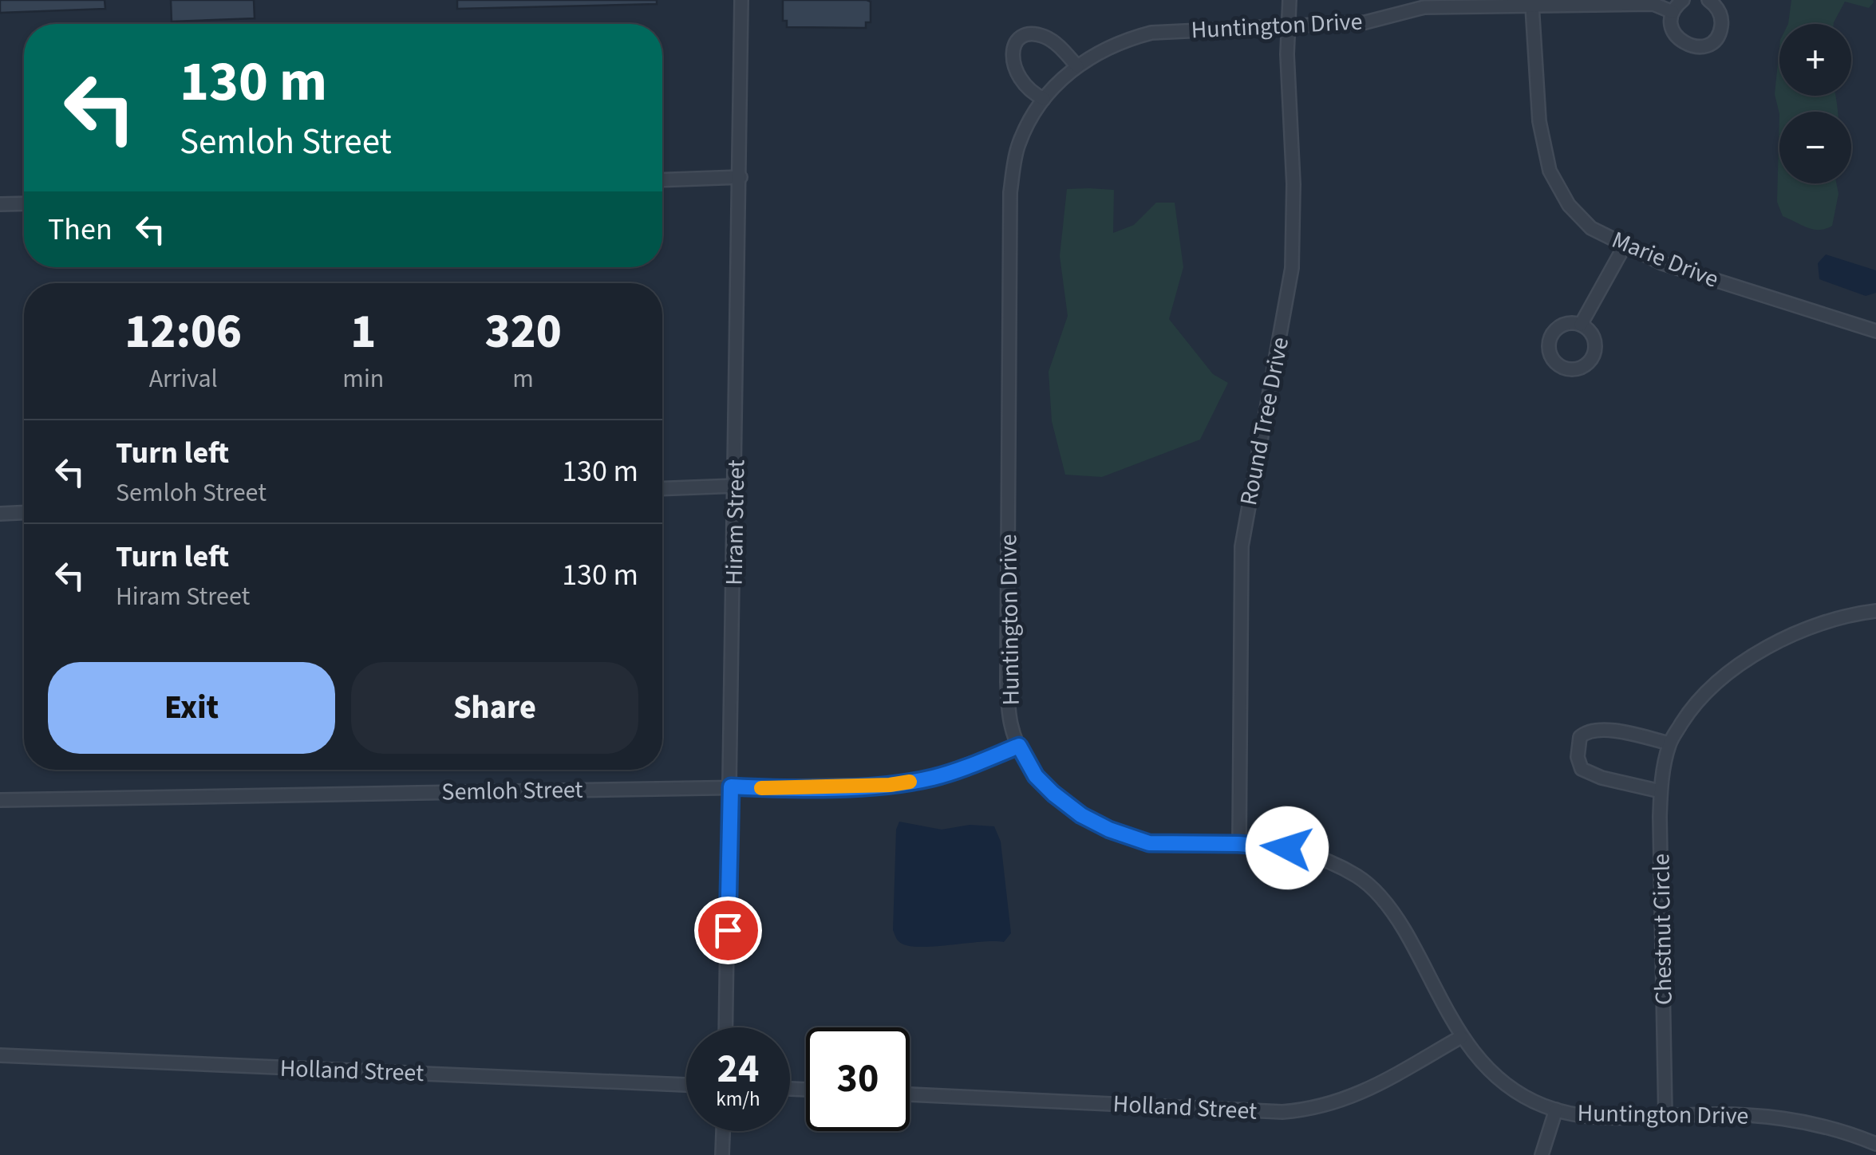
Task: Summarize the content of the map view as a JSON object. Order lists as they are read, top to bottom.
{
  "streets": {
    "street": [
      "Huntington Drive",
      "Marie Drive",
      "Round Tree Drive",
      "Hiram Street",
      "Semloh Street",
      "Chestnut Circle",
      "Holland Street"
    ]
  },
  "crossings": [
    ["Huntington Drive", "Marie Drive"],
    ["Huntington Drive", "Round Tree Drive"],
    ["Huntington Drive", "Semloh Street"],
    ["Huntington Drive", "Chestnut Circle"],
    ["Huntington Drive", "Holland Street"],
    ["Hiram Street", "Semloh Street"]
  ],
  "page": {
    "map_buttons": ["+", "−"],
    "turn": ["130 m", "Semloh Street"],
    "then": "Then",
    "eta": [
      "12:06",
      "Arrival",
      "1",
      "min",
      "320",
      "m"
    ],
    "list": [
      {
        "name": "Turn left",
        "note": "Semloh Street",
        "value": "130 m"
      },
      {
        "name": "Turn left",
        "note": "Hiram Street",
        "value": "130 m"
      }
    ],
    "buttons": ["Exit", "Share"],
    "speed": "24 km/h",
    "limit": "30"
  }
}
